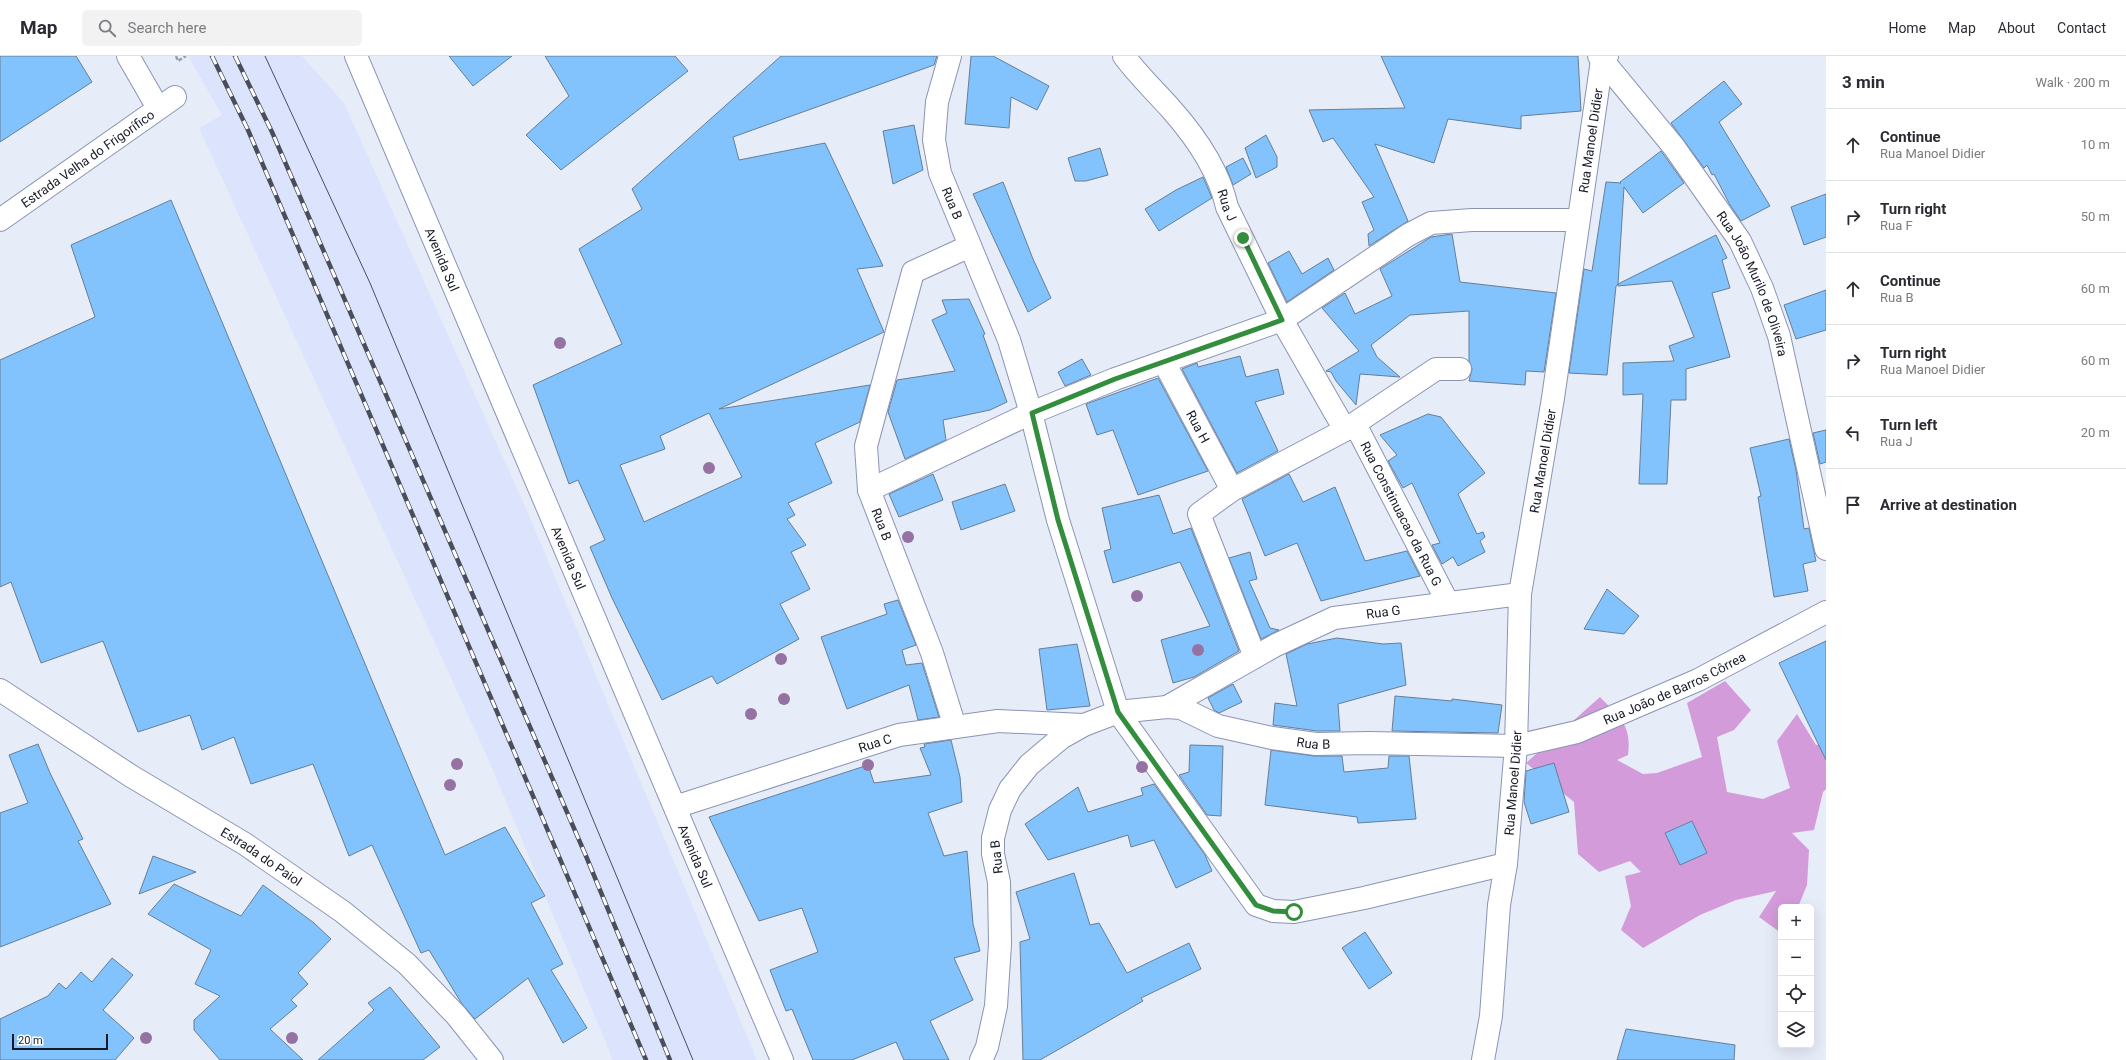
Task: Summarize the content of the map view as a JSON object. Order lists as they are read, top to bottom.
{
  "streets": {
    "street": [
      "Rua Manoel Didier",
      "Estrada Velha do Frigorífico",
      "Rua B",
      "Rua J",
      "Avenida Sul",
      "Rua João Murilo de Oliveira",
      "Rua H",
      "Rua Constinuacao da Rua G",
      "Rua G",
      "Rua João de Barros Côrrea",
      "Rua C",
      "Estrada do Paiol"
    ]
  },
  "crossings": [
    ["Rua Manoel Didier", "Rua B"],
    ["Rua Manoel Didier", "Rua João Murilo de Oliveira"],
    ["Rua Manoel Didier", "Rua G"],
    ["Rua Manoel Didier", "Rua João de Barros Côrrea"],
    ["Rua B", "Rua G"],
    ["Rua B", "Rua João de Barros Côrrea"],
    ["Rua B", "Rua C"],
    ["Rua J", "Rua Constinuacao da Rua G"],
    ["Avenida Sul", "Rua C"],
    ["Rua Constinuacao da Rua G", "Rua G"]
  ],
  "scale_bar": "20 m",
  "page": {
    "header": "Map",
    "search": "Search here",
    "nav": [
      "Home",
      "Map",
      "About",
      "Contact"
    ],
    "heading": ["3 min", "Walk · 200 m"],
    "list": [
      ["Continue", "Rua Manoel Didier", "10 m"],
      ["Turn right", "Rua F", "50 m"],
      ["Continue", "Rua B", "60 m"],
      ["Turn right", "Rua Manoel Didier", "60 m"],
      ["Turn left", "Rua J", "20 m"],
      "Arrive at destination"
    ],
    "map_buttons": ["+", "−"],
    "scale": "20 m"
  }
}
